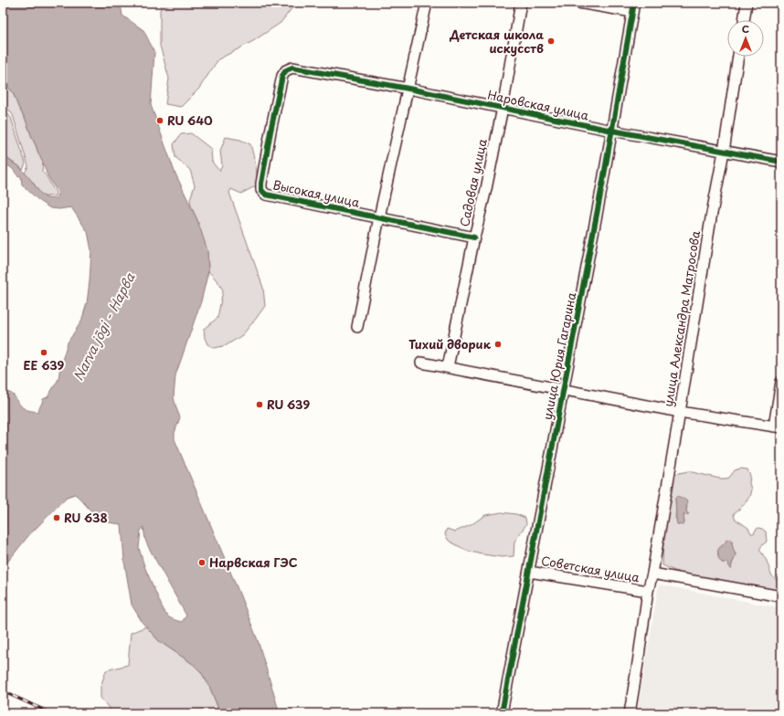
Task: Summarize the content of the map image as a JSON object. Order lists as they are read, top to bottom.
{
  "streets": {
    "street": [
      "Наровская улица",
      "Садовая улица",
      "Высокая улица",
      "улица Александра Матросова",
      "улица Юрия Гагарина",
      "Советская улица"
    ]
  },
  "crossings": [
    ["Наровская улица", "Садовая улица"],
    ["Наровская улица", "Высокая улица"],
    ["Наровская улица", "улица Александра Матросова"],
    ["Наровская улица", "улица Юрия Гагарина"],
    ["Садовая улица", "Высокая улица"],
    ["улица Александра Матросова", "Советская улица"],
    ["улица Юрия Гагарина", "Советская улица"]
  ],
  "water": ["Narva jõgi - Нарва"],
  "places": [
    "Детская школа искусств",
    "RU 640",
    "Тихий дворик",
    "EE 639",
    "RU 639",
    "RU 638",
    "Нарвская ГЭС"
  ],
  "north": "top"
}
